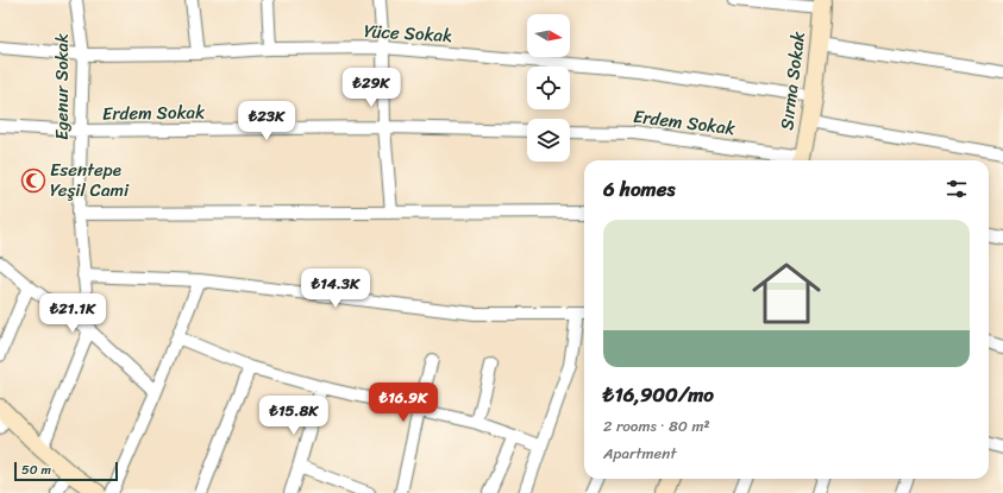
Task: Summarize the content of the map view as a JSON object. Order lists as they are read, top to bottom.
{
  "streets": {
    "street": [
      "Yüce Sokak",
      "Sırma Sokak",
      "Egenur Sokak",
      "Erdem Sokak"
    ]
  },
  "crossings": [
    ["Yüce Sokak", "Sırma Sokak"],
    ["Yüce Sokak", "Egenur Sokak"],
    ["Sırma Sokak", "Erdem Sokak"],
    ["Egenur Sokak", "Erdem Sokak"]
  ],
  "places": {
    "mosque": ["Esentepe Yeşil Cami"]
  },
  "scale_bar": "50 m",
  "north": "right",
  "page": {
    "price": [
      "₺29K",
      "₺23K",
      "₺14.3K",
      "₺21.1K",
      "₺16.9K",
      "₺15.8K"
    ],
    "heading": "6 homes",
    "list": [
      {
        "name": "₺16,900/mo",
        "note": "2 rooms · 80 m² · Apartment"
      }
    ],
    "scale": "50 m"
  }
}
